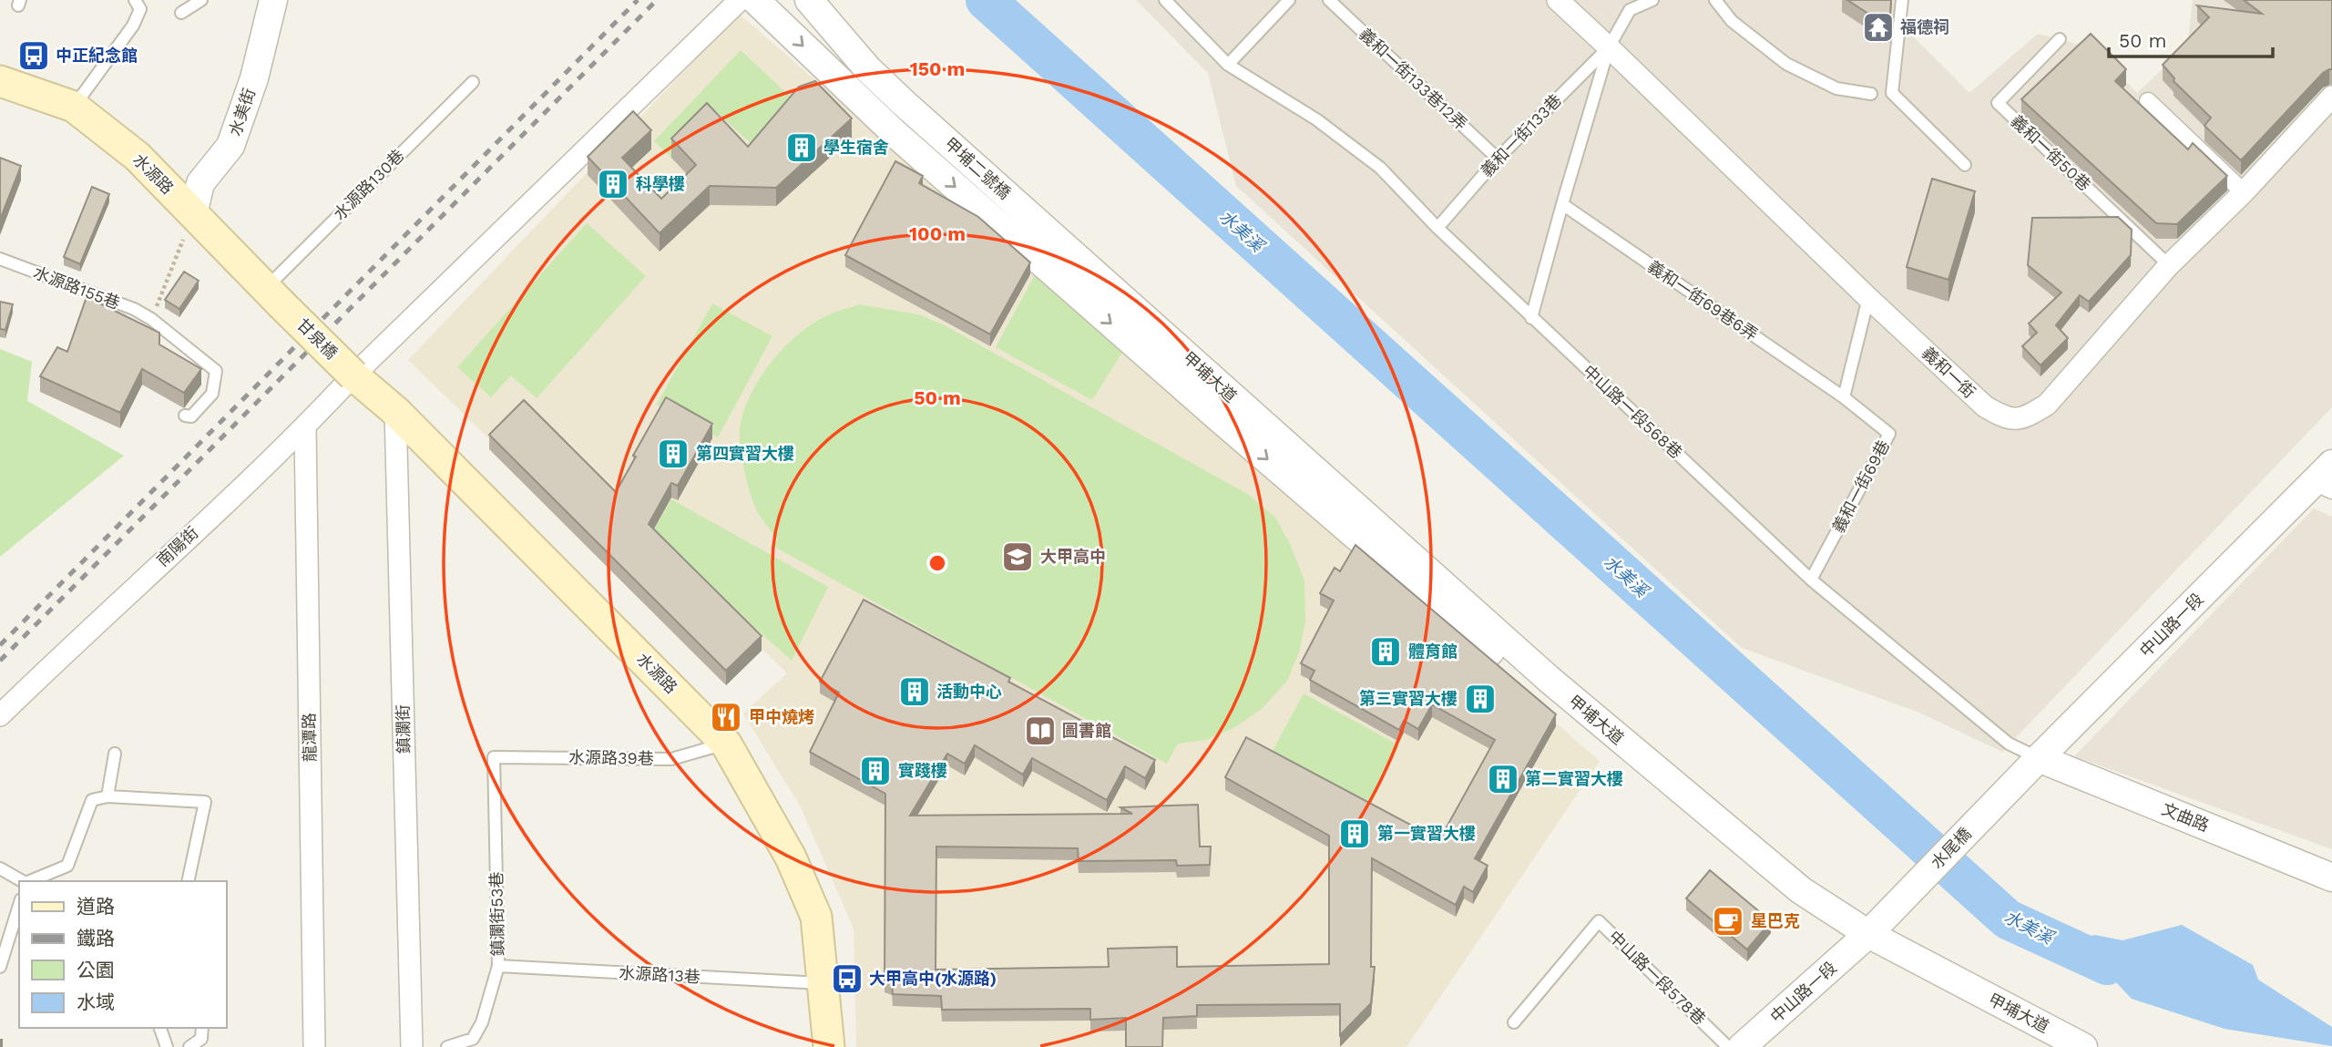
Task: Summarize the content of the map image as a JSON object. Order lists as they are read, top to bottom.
{
  "streets": {
    "main road": ["水源路", "甘泉橋"],
    "street": [
      "水美街",
      "甲埔二號橋",
      "義和一街",
      "甲埔大道",
      "南陽街",
      "中山路一段",
      "鎮瀾街",
      "龍潭路",
      "文曲路",
      "水尾橋"
    ],
    "lane": [
      "義和一街133巷12弄",
      "義和一街133巷",
      "義和一街50巷",
      "水源路130巷",
      "水源路155巷",
      "義和一街69巷6弄",
      "中山路一段568巷",
      "義和一街69巷",
      "水源路39巷",
      "鎮瀾街53巷",
      "水源路13巷",
      "中山路一段578巷"
    ]
  },
  "crossings": [
    ["義和一街133巷12弄", "義和一街133巷"],
    ["水美街", "水源路"],
    ["義和一街133巷", "義和一街"],
    ["義和一街133巷", "中山路一段568巷"],
    ["義和一街50巷", "義和一街"],
    ["甲埔二號橋", "甲埔大道"],
    ["水源路", "水源路130巷"],
    ["水源路", "甘泉橋"],
    ["水源路", "南陽街"],
    ["水源路", "鎮瀾街"],
    ["水源路", "水源路39巷"],
    ["水源路", "水源路13巷"],
    ["水源路130巷", "甘泉橋"],
    ["義和一街69巷6弄", "義和一街69巷"],
    ["甘泉橋", "南陽街"],
    ["甲埔大道", "中山路一段"],
    ["中山路一段568巷", "義和一街69巷"],
    ["中山路一段568巷", "中山路一段"],
    ["中山路一段568巷", "文曲路"],
    ["南陽街", "龍潭路"],
    ["中山路一段", "文曲路"],
    ["中山路一段", "水尾橋"],
    ["水源路39巷", "鎮瀾街53巷"],
    ["鎮瀾街53巷", "水源路13巷"]
  ],
  "water": ["水美溪"],
  "places": {
    "temple": ["福德祠"],
    "bus stop": ["中正紀念館", "大甲高中(水源路)"],
    "building": [
      "學生宿舍",
      "科學樓",
      "第四實習大樓",
      "體育館",
      "活動中心",
      "第三實習大樓",
      "實踐樓",
      "第二實習大樓",
      "第一實習大樓"
    ],
    "school or university": ["大甲高中"],
    "restaurant": ["甲中燒烤"],
    "library": ["圖書館"],
    "cafe": ["星巴克"]
  },
  "legend": [
    "道路",
    "鐵路",
    "公園",
    "水域"
  ],
  "scale_bar": "50 m",
  "rings": ["150 m", "100 m", "50 m"]
}
